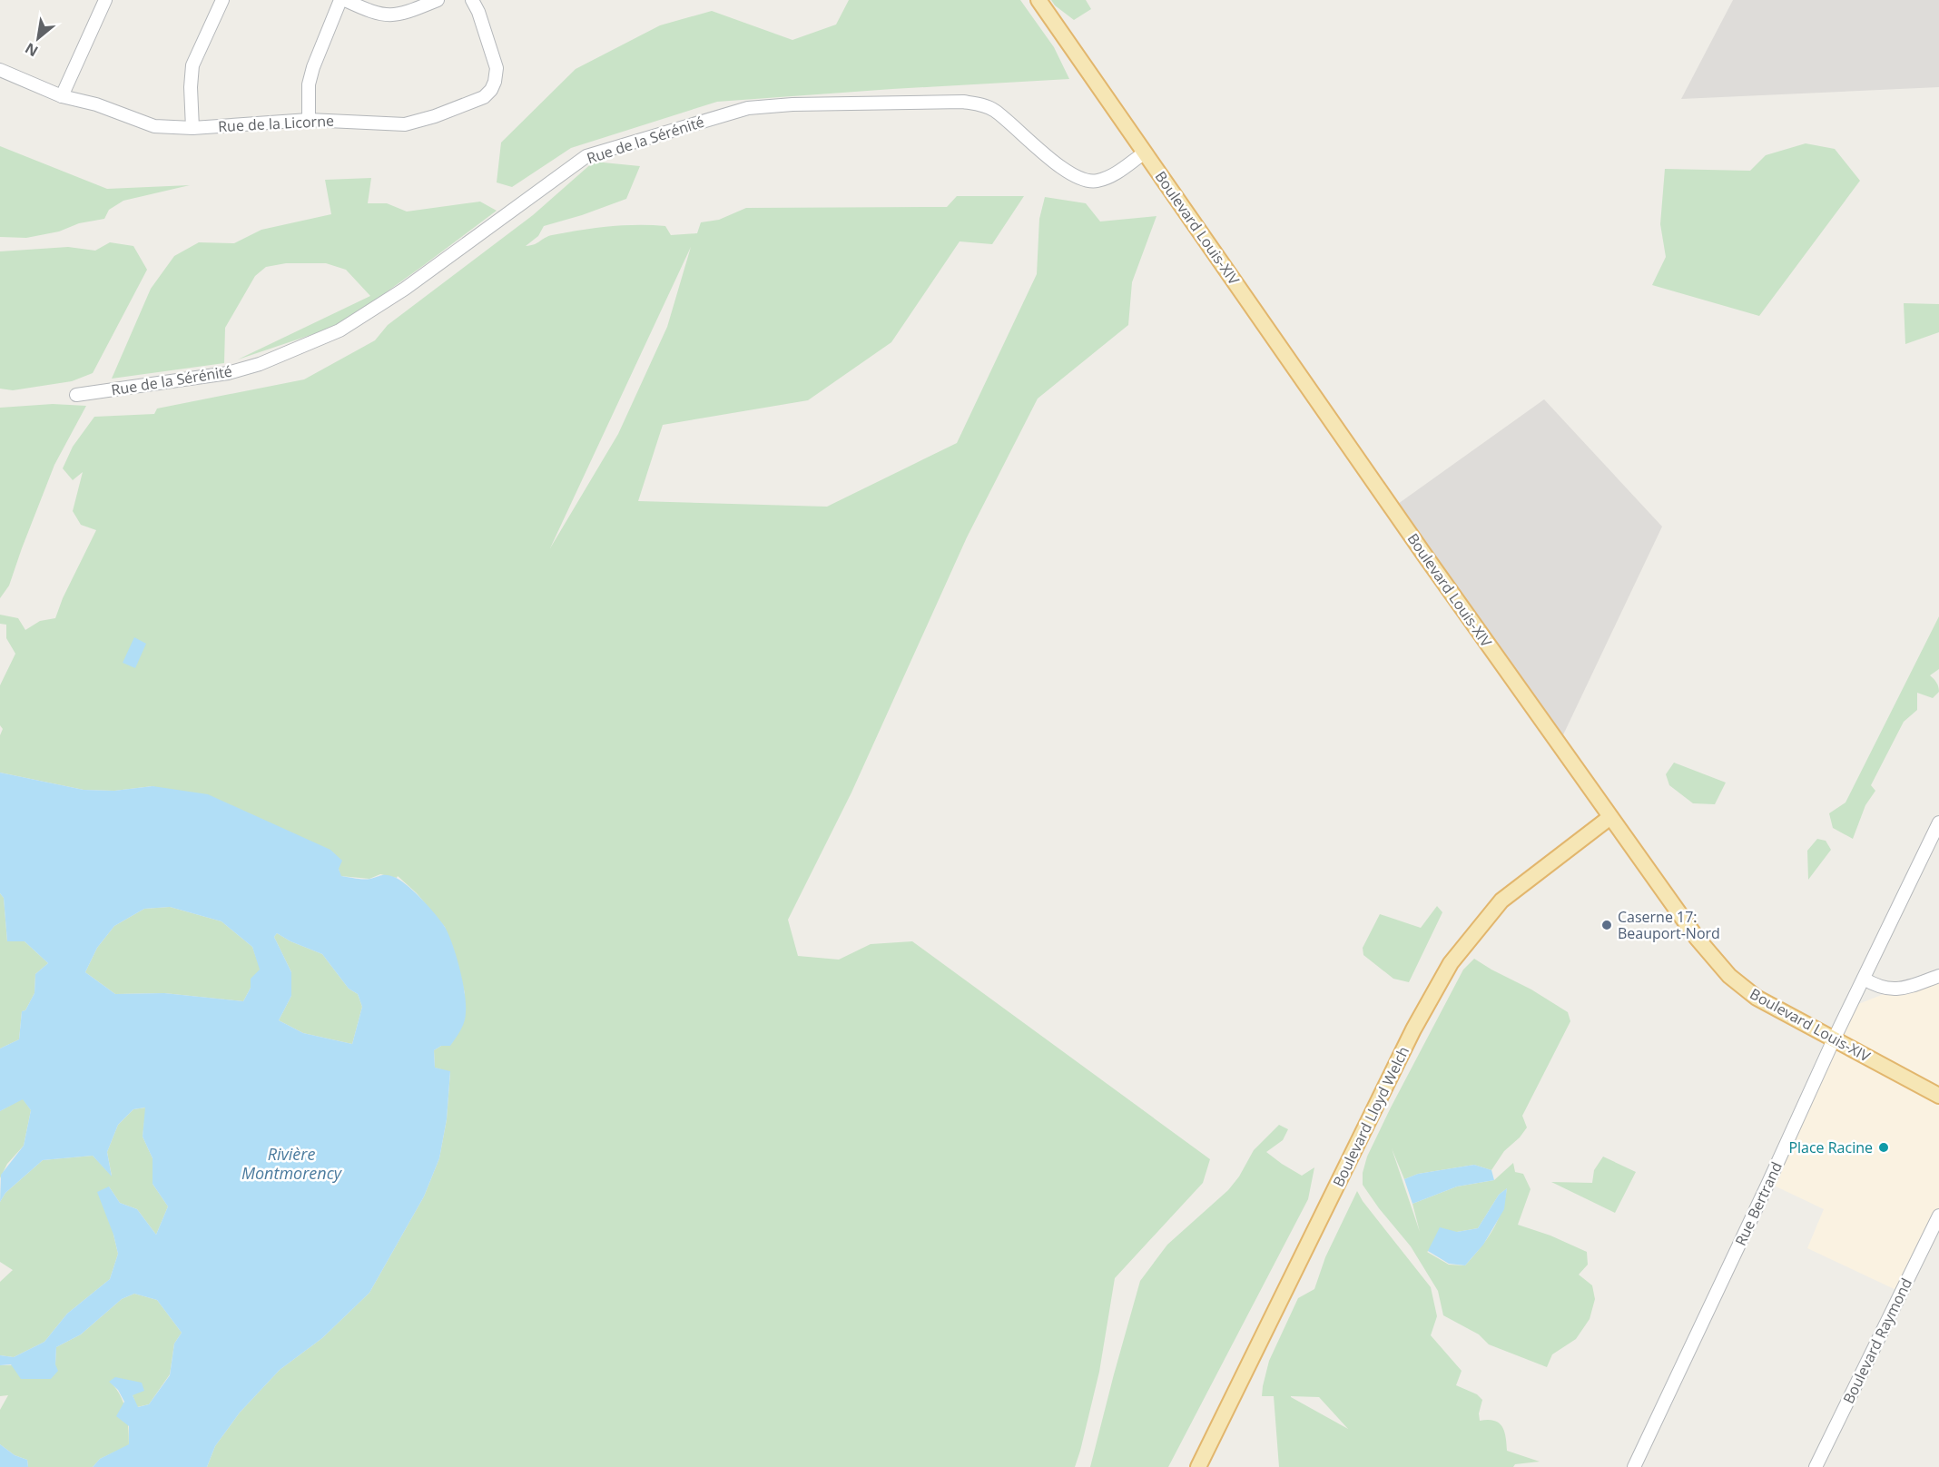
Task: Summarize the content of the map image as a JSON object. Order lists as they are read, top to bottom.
{
  "streets": {
    "main road": ["Boulevard Louis-XIV", "Boulevard Lloyd Welch"],
    "street": [
      "Rue de la Licorne",
      "Rue de la Sérénité",
      "Rue Bertrand",
      "Boulevard Raymond"
    ]
  },
  "crossings": [
    ["Rue de la Sérénité", "Boulevard Louis-XIV"],
    ["Boulevard Louis-XIV", "Boulevard Lloyd Welch"],
    ["Boulevard Louis-XIV", "Rue Bertrand"]
  ],
  "water": ["Rivière Montmorency"],
  "places": ["Caserne 17: Beauport-Nord", "Place Racine"],
  "north": "bottom left"
}
